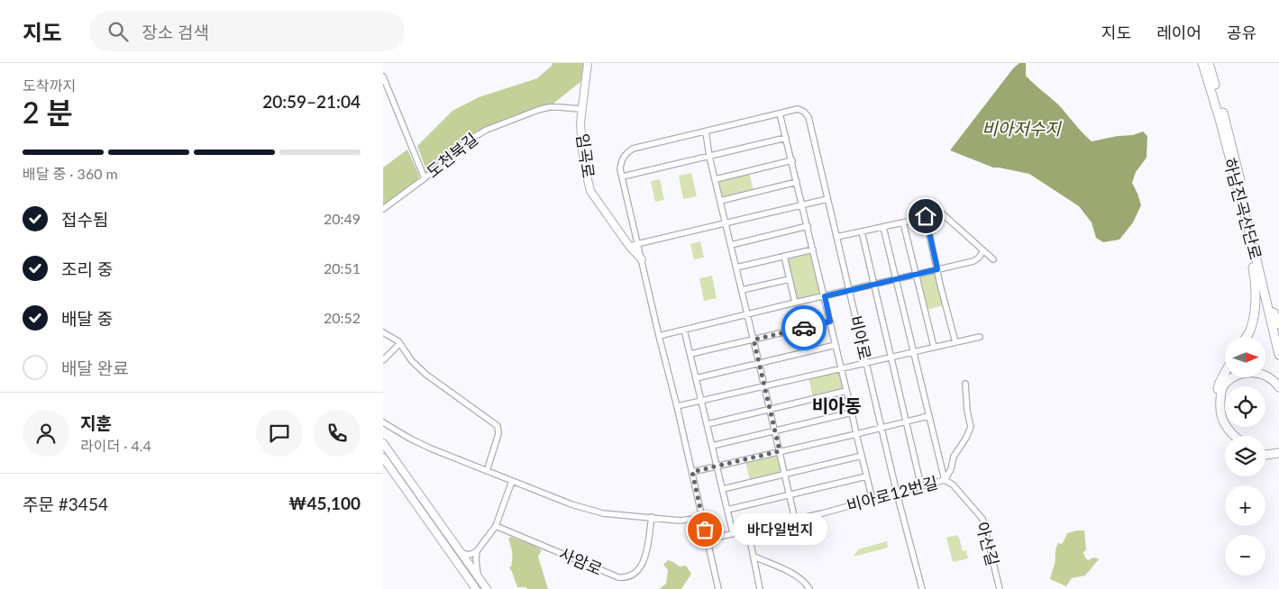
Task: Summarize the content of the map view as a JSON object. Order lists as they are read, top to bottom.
{
  "streets": {
    "highway": ["하남진곡산단로"],
    "main road": ["임곡로"],
    "street": [
      "도천북길",
      "비아로",
      "비아로12번길",
      "아산길",
      "사암로"
    ]
  },
  "crossings": [
    ["도천북길", "임곡로"],
    ["임곡로", "비아로"],
    ["비아로", "비아로12번길"],
    ["비아로12번길", "아산길"]
  ],
  "districts": ["비아동"],
  "water": ["비아저수지"],
  "places": ["바다일번지"],
  "north": "right",
  "page": {
    "header": "지도",
    "search": "장소 검색",
    "nav": ["지도", "레이어", "공유"],
    "heading": ["2 분", "도착까지", "20:59–21:04"],
    "panel": [
      "지훈",
      "라이더 · 4.4",
      "주문 #3454",
      "₩45,100"
    ],
    "bar": "배달 중 · 360 m",
    "list": [
      ["접수됨", "20:49"],
      ["조리 중", "20:51"],
      ["배달 중", "20:52"],
      "배달 완료"
    ],
    "map_buttons": ["+", "−"],
    "bubble": "바다일번지"
  }
}
